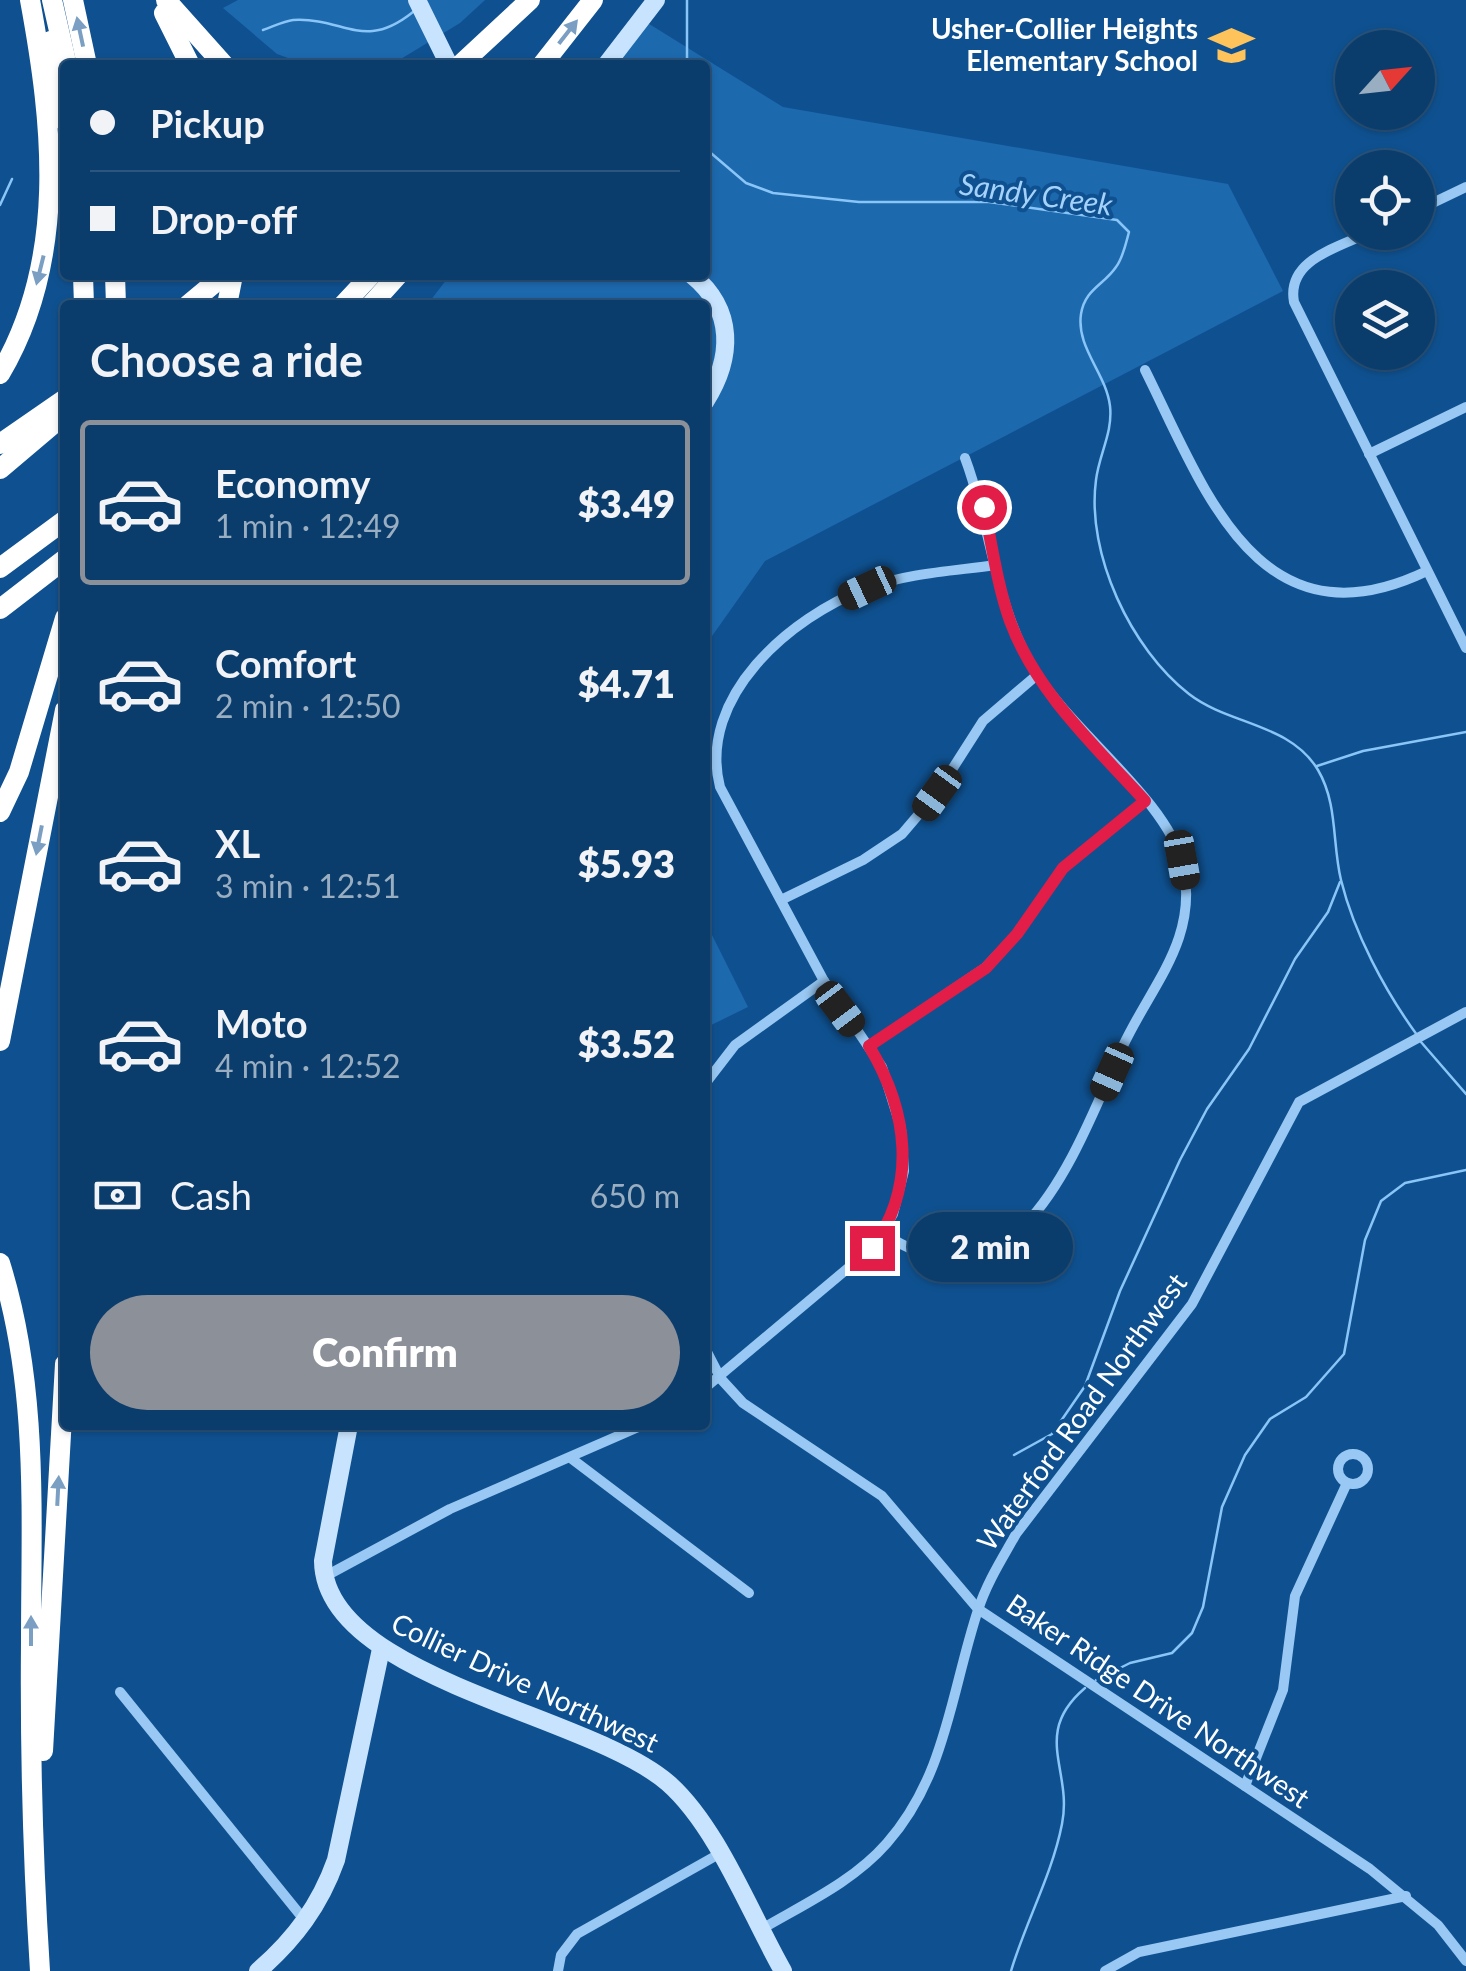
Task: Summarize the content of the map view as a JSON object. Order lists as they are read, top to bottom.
{
  "streets": {
    "main road": ["Collier Drive Northwest"],
    "street": ["Waterford Road Northwest", "Baker Ridge Drive Northwest"]
  },
  "crossings": [
    ["Waterford Road Northwest", "Collier Drive Northwest"],
    ["Waterford Road Northwest", "Baker Ridge Drive Northwest"]
  ],
  "water": ["Sandy Creek"],
  "places": {
    "school or university": ["Usher-Collier Heights Elementary School"]
  },
  "north": "top right",
  "page": {
    "banner": ["Pickup", "Drop-off"],
    "heading": "Choose a ride",
    "list": [
      {
        "name": "Economy",
        "note": "1 min · 12:49",
        "value": "$3.49"
      },
      {
        "name": "Comfort",
        "note": "2 min · 12:50",
        "value": "$4.71"
      },
      {
        "name": "XL",
        "note": "3 min · 12:51",
        "value": "$5.93"
      },
      {
        "name": "Moto",
        "note": "4 min · 12:52",
        "value": "$3.52"
      }
    ],
    "pay": ["Cash", "650 m"],
    "bubble": "2 min",
    "buttons": "Confirm"
  }
}
